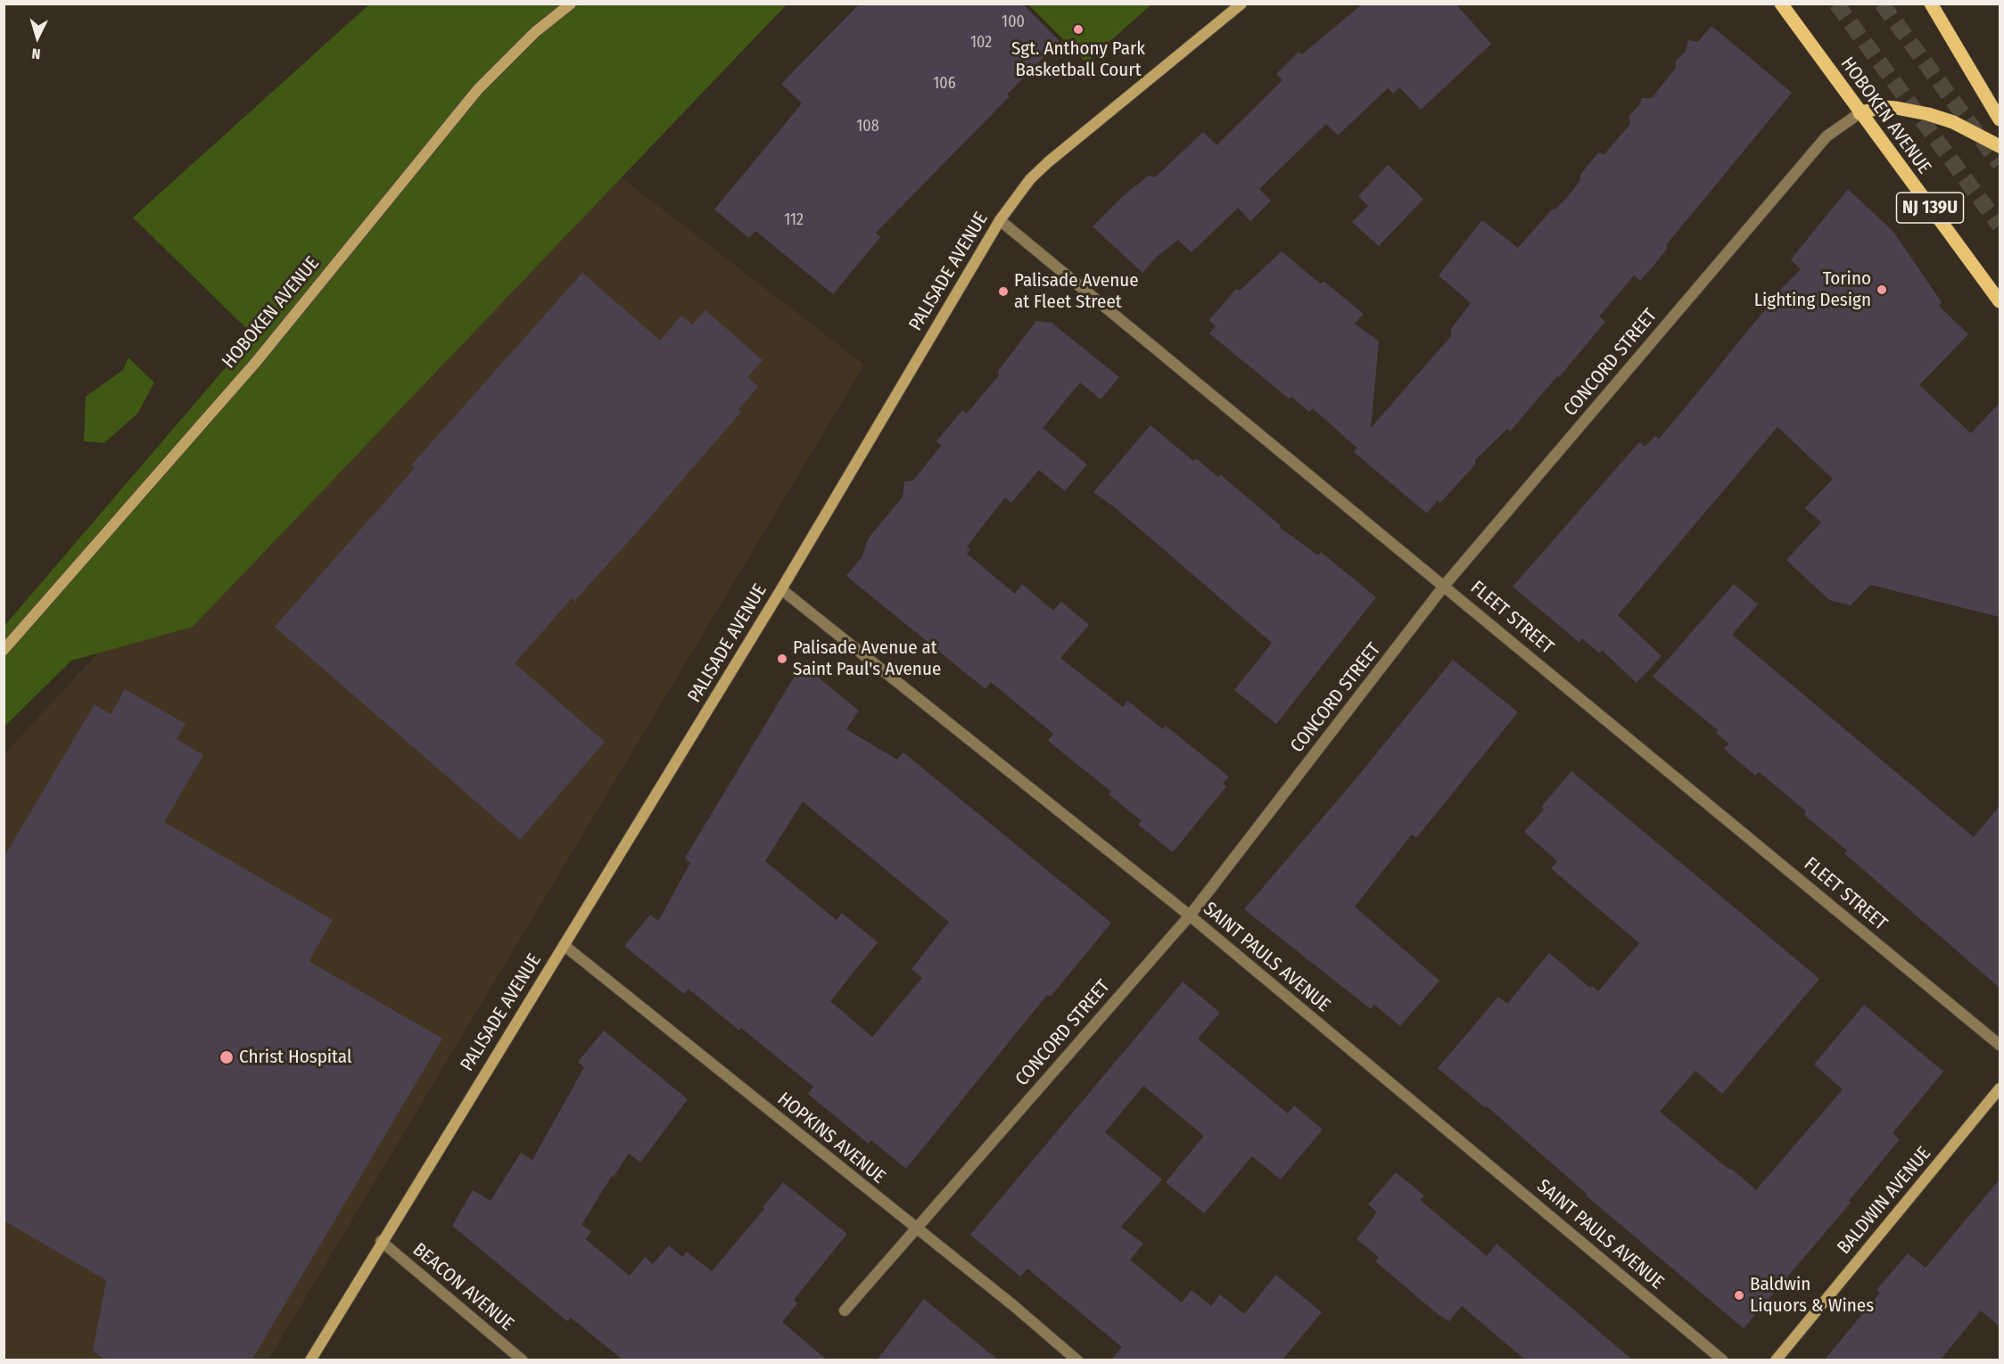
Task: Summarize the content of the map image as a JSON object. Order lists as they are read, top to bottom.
{
  "streets": {
    "main road": [
      "HOBOKEN AVENUE",
      "NJ 139U",
      "PALISADE AVENUE",
      "BALDWIN AVENUE"
    ],
    "street": [
      "CONCORD STREET",
      "FLEET STREET",
      "SAINT PAULS AVENUE",
      "HOPKINS AVENUE",
      "BEACON AVENUE"
    ]
  },
  "crossings": [
    ["HOBOKEN AVENUE", "CONCORD STREET"],
    ["PALISADE AVENUE", "FLEET STREET"],
    ["PALISADE AVENUE", "SAINT PAULS AVENUE"],
    ["PALISADE AVENUE", "HOPKINS AVENUE"],
    ["PALISADE AVENUE", "BEACON AVENUE"],
    ["CONCORD STREET", "FLEET STREET"],
    ["CONCORD STREET", "SAINT PAULS AVENUE"],
    ["CONCORD STREET", "HOPKINS AVENUE"]
  ],
  "places": [
    "Sgt. Anthony Park Basketball Court",
    "Torino Lighting Design",
    "Palisade Avenue at Fleet Street",
    "Palisade Avenue at Saint Paul's Avenue",
    "Christ Hospital",
    "Baldwin Liquors & Wines"
  ],
  "house_numbers": [
    "100",
    "102",
    "106",
    "108",
    "112"
  ],
  "north": "bottom"
}
